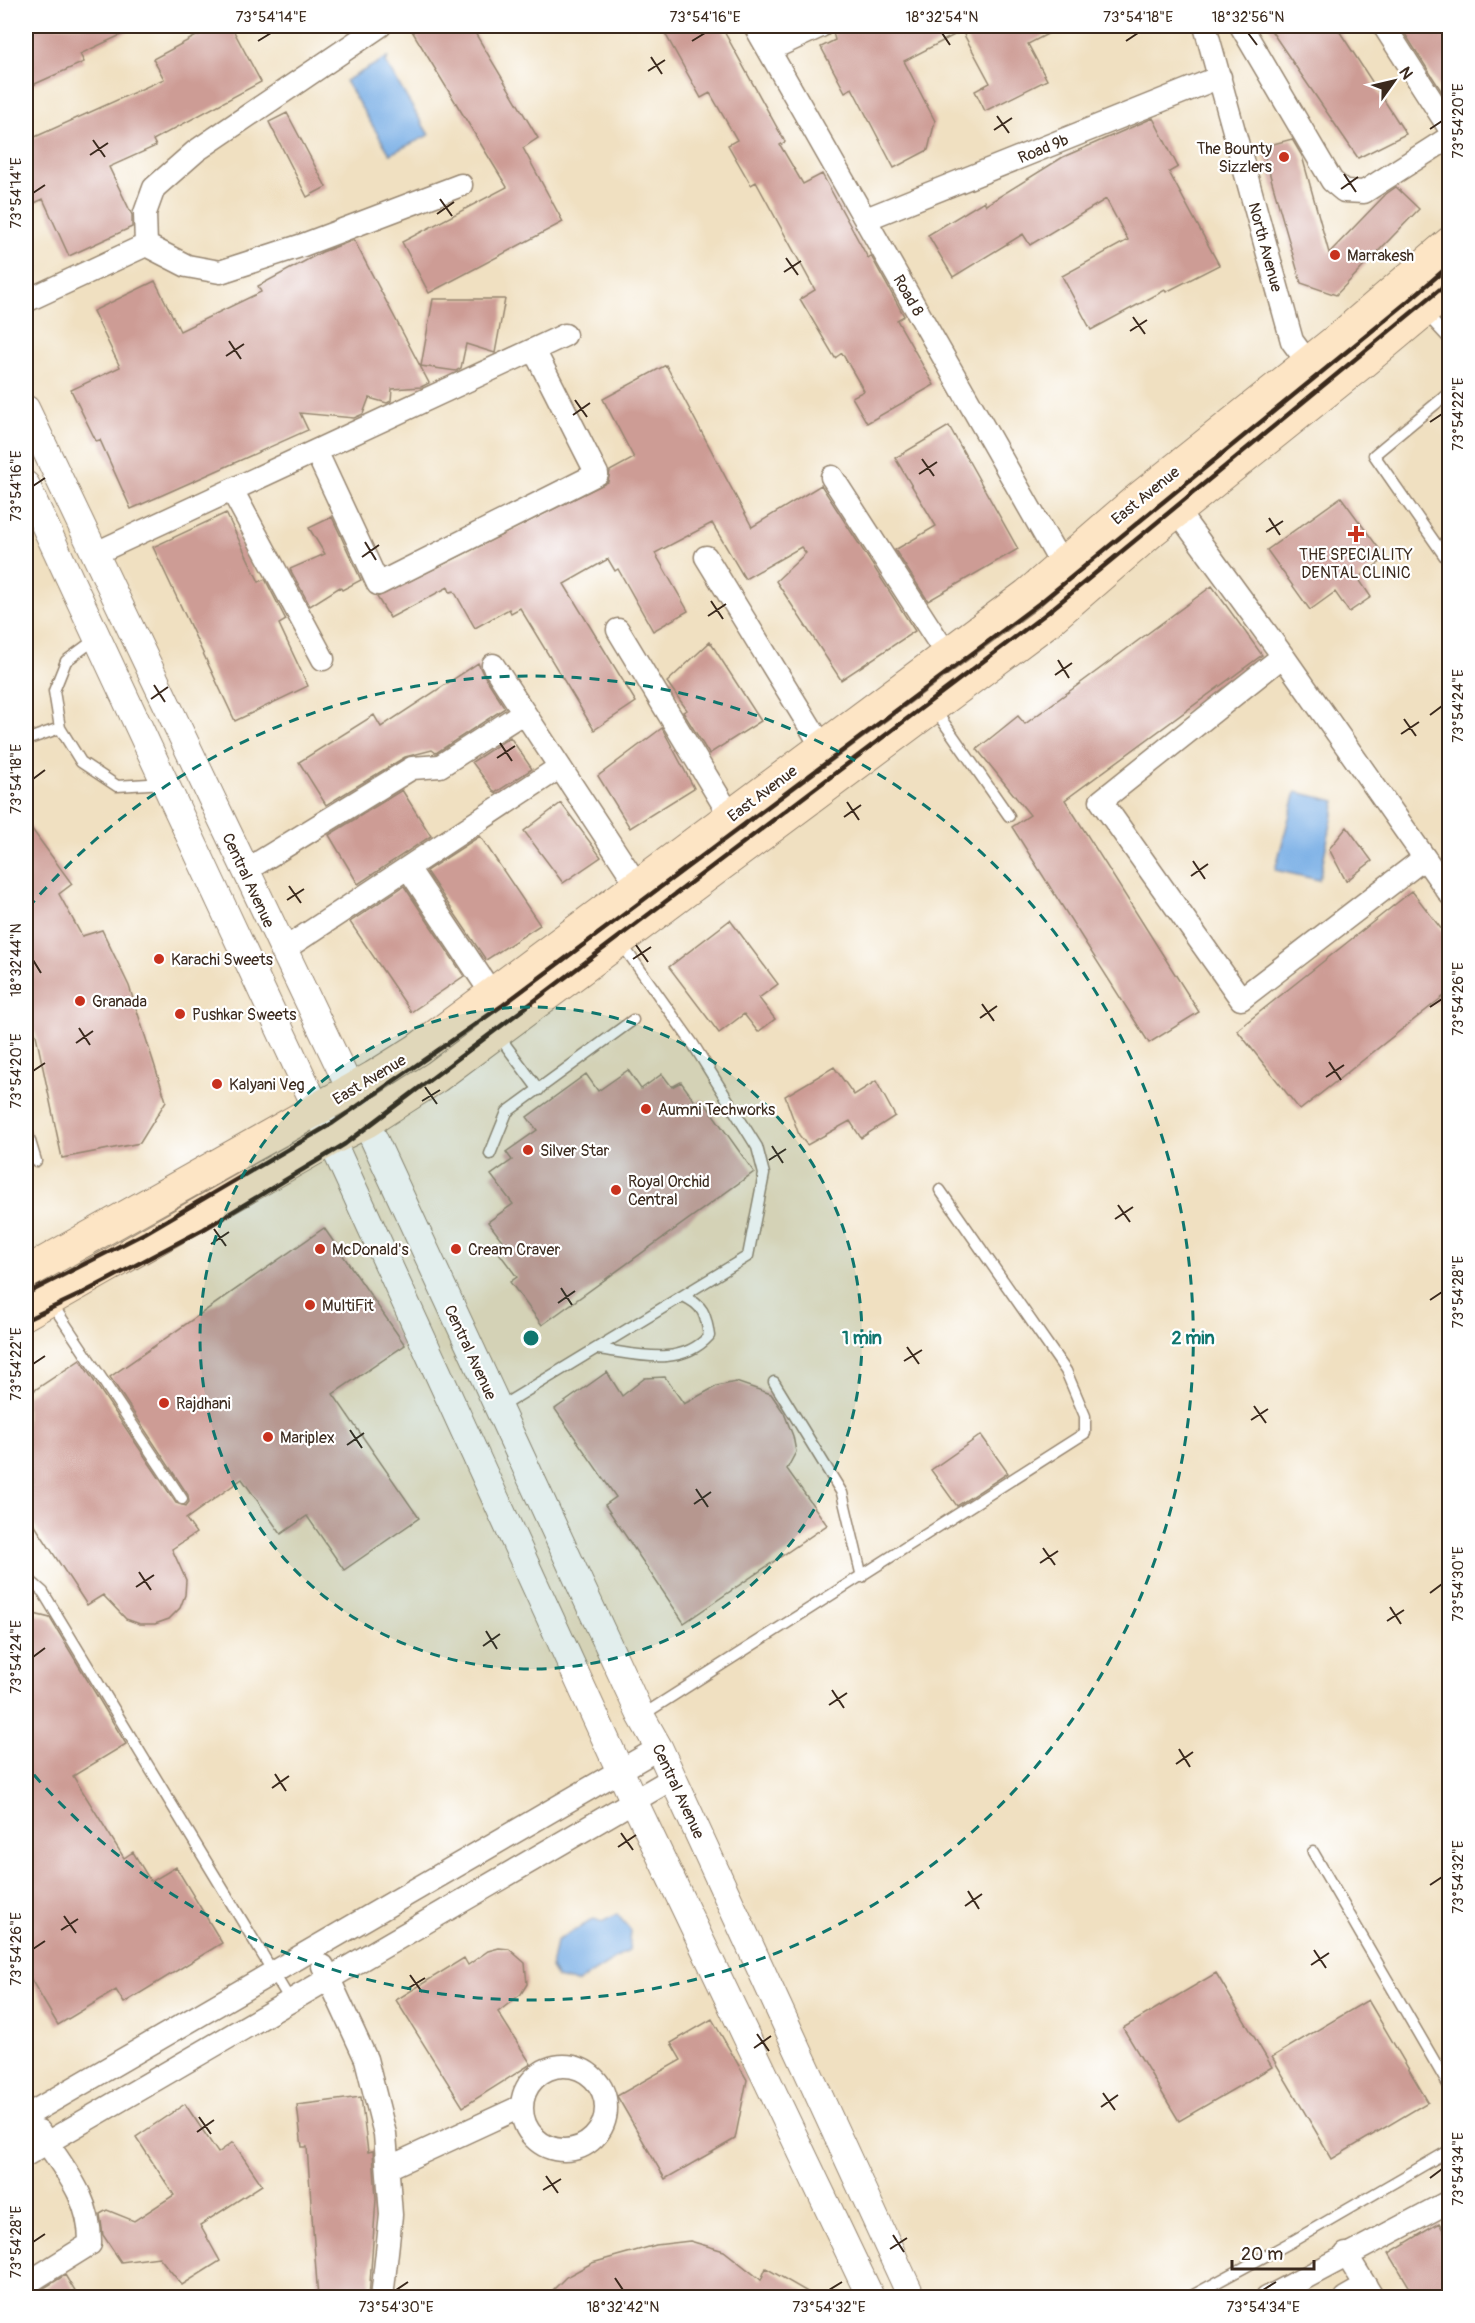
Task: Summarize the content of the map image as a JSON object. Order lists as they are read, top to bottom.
{
  "streets": {
    "main road": ["East Avenue"],
    "street": [
      "Road 9b",
      "North Avenue",
      "Road 8",
      "Central Avenue"
    ]
  },
  "crossings": [
    ["Road 9b", "North Avenue"],
    ["Road 9b", "Road 8"],
    ["North Avenue", "East Avenue"],
    ["Road 8", "East Avenue"],
    ["East Avenue", "Central Avenue"]
  ],
  "places": {
    "other": [
      "The Bounty Sizzlers",
      "Marrakesh",
      "Karachi Sweets",
      "Granada",
      "Pushkar Sweets",
      "Kalyani Veg",
      "Aumni Techworks",
      "Silver Star",
      "Royal Orchid Central",
      "McDonald's",
      "Cream Craver",
      "MultiFit",
      "Rajdhani",
      "Mariplex"
    ],
    "health": ["THE SPECIALITY DENTAL CLINIC"]
  },
  "scale_bar": "20 m",
  "north": "top right",
  "coordinates": [
    "73°54'14\"E",
    "73°54'16\"E",
    "18°32'54\"N",
    "73°54'18\"E",
    "18°32'56\"N",
    "73°54'20\"E",
    "73°54'22\"E",
    "73°54'24\"E",
    "18°32'44\"N",
    "73°54'26\"E",
    "73°54'28\"E",
    "73°54'30\"E",
    "73°54'32\"E",
    "73°54'34\"E",
    "18°32'42\"N"
  ],
  "rings": ["1 min", "2 min"]
}
